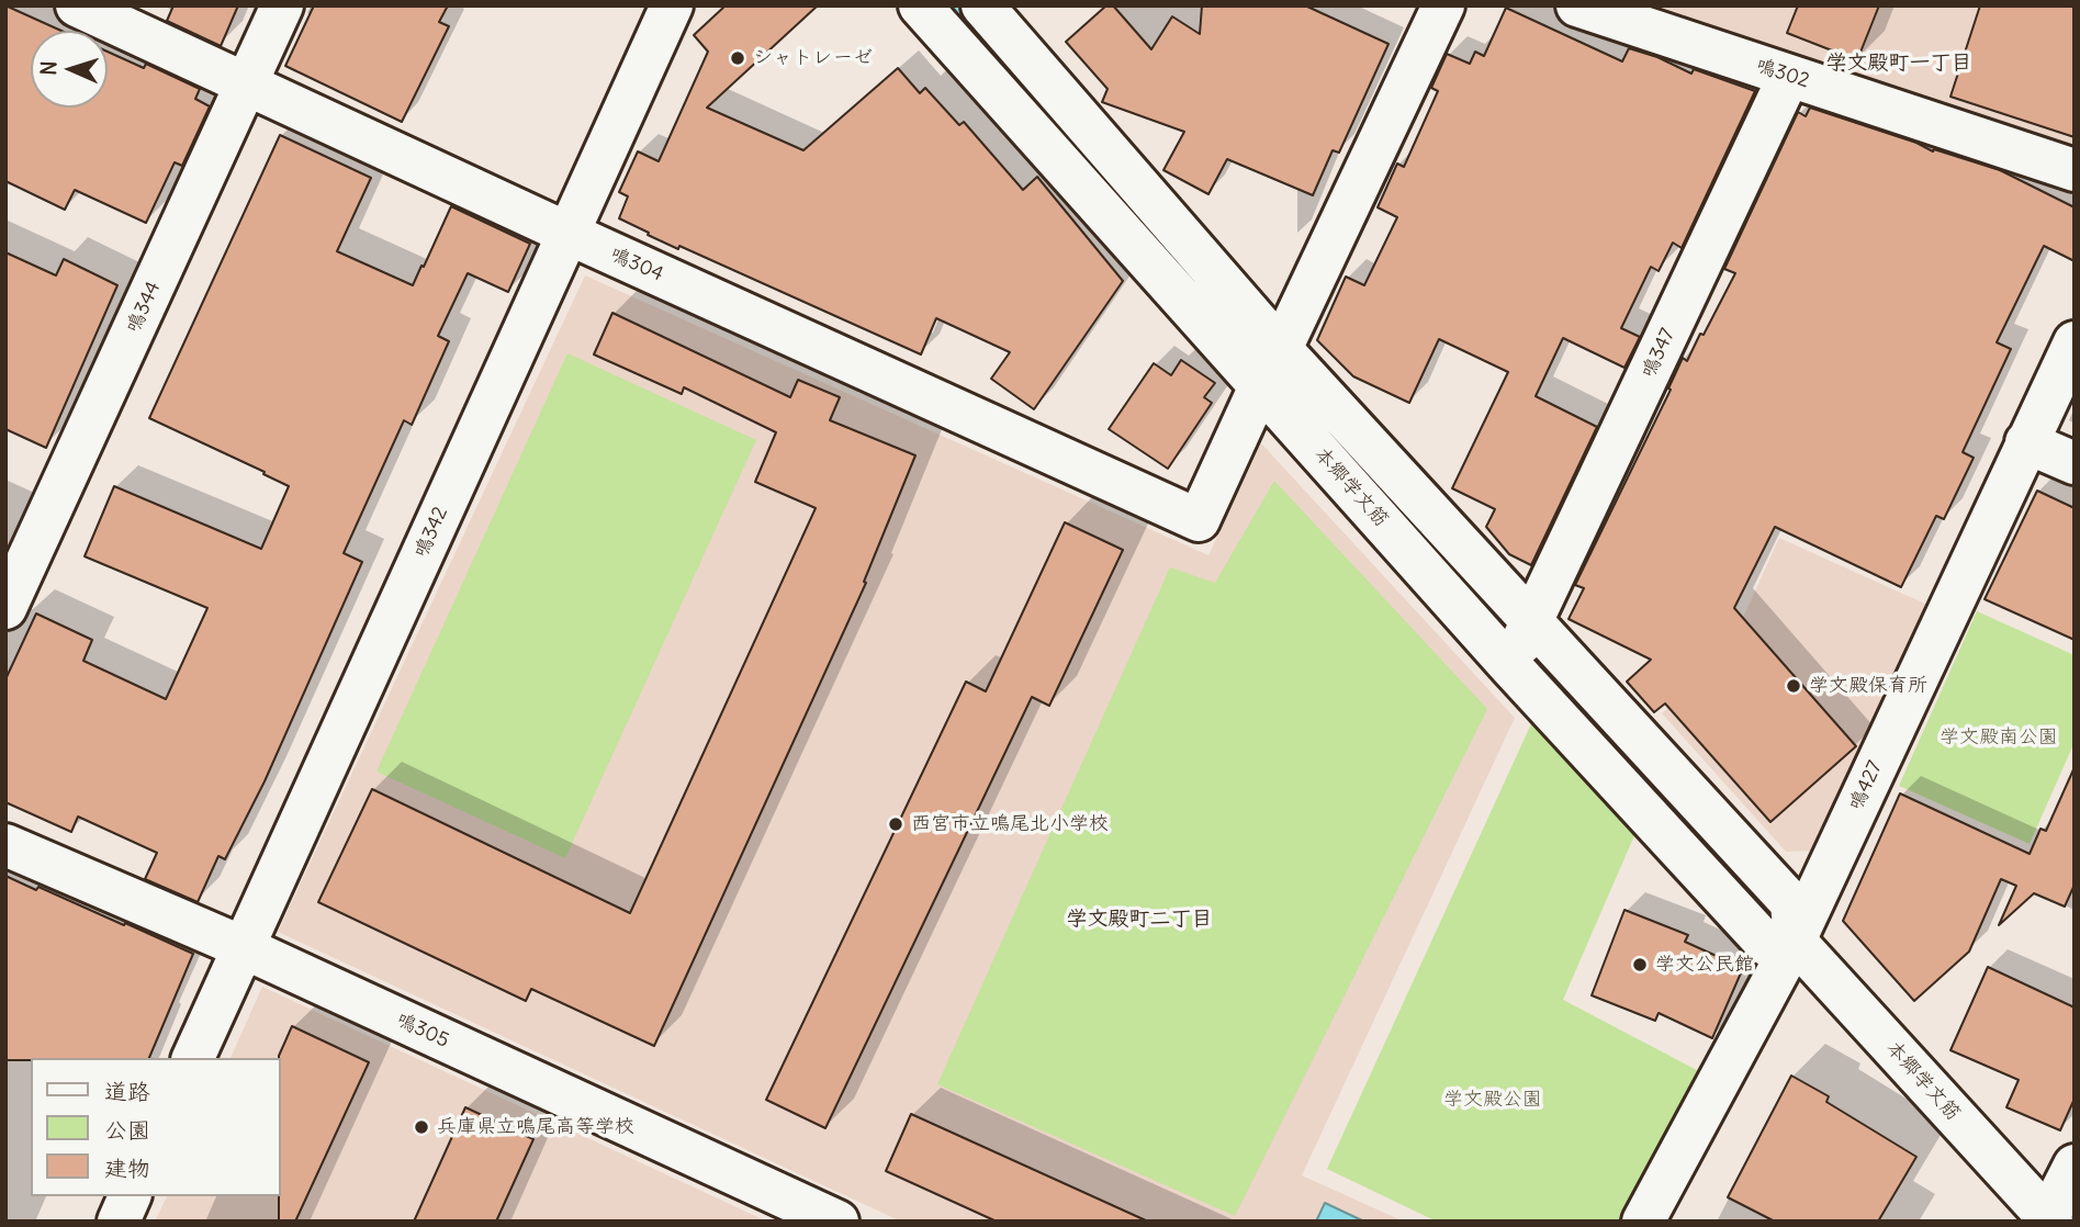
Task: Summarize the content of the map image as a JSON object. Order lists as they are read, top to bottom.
{
  "streets": {
    "street": [
      "鳴302",
      "鳴304",
      "鳴344",
      "鳴347",
      "本郷学文筋",
      "鳴342",
      "鳴427",
      "鳴305"
    ]
  },
  "crossings": [
    ["鳴302", "鳴347"],
    ["鳴304", "鳴344"],
    ["鳴304", "鳴342"],
    ["本郷学文筋", "鳴427"],
    ["鳴342", "鳴305"]
  ],
  "districts": ["学文殿町一丁目", "学文殿町二丁目"],
  "parks": ["学文殿南公園", "学文殿公園"],
  "places": [
    "シャトレーゼ",
    "学文殿保育所",
    "西宮市立鳴尾北小学校",
    "学文公民館",
    "兵庫県立鳴尾高等学校"
  ],
  "legend": ["道路", "公園", "建物"],
  "north": "left"
}
